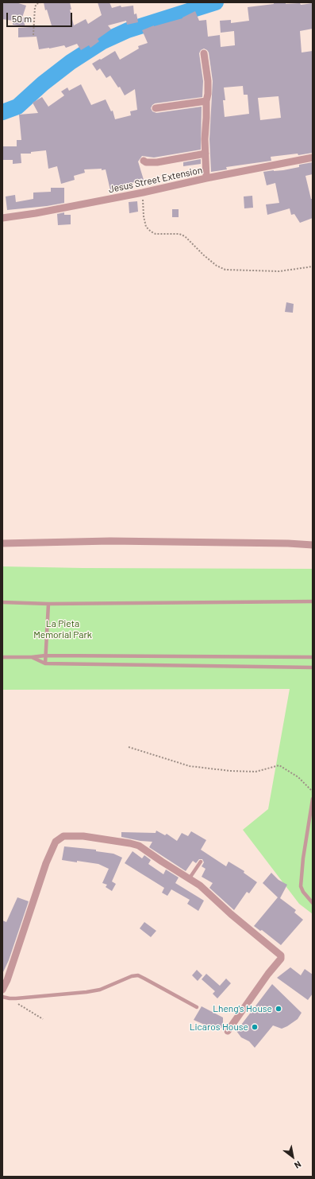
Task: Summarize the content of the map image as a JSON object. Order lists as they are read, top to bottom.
{
  "streets": {
    "street": ["Jesus Street Extension"]
  },
  "parks": ["La Pieta Memorial Park"],
  "places": ["Lheng's House", "Licaros House"],
  "scale_bar": "50 m",
  "north": "bottom right"
}
